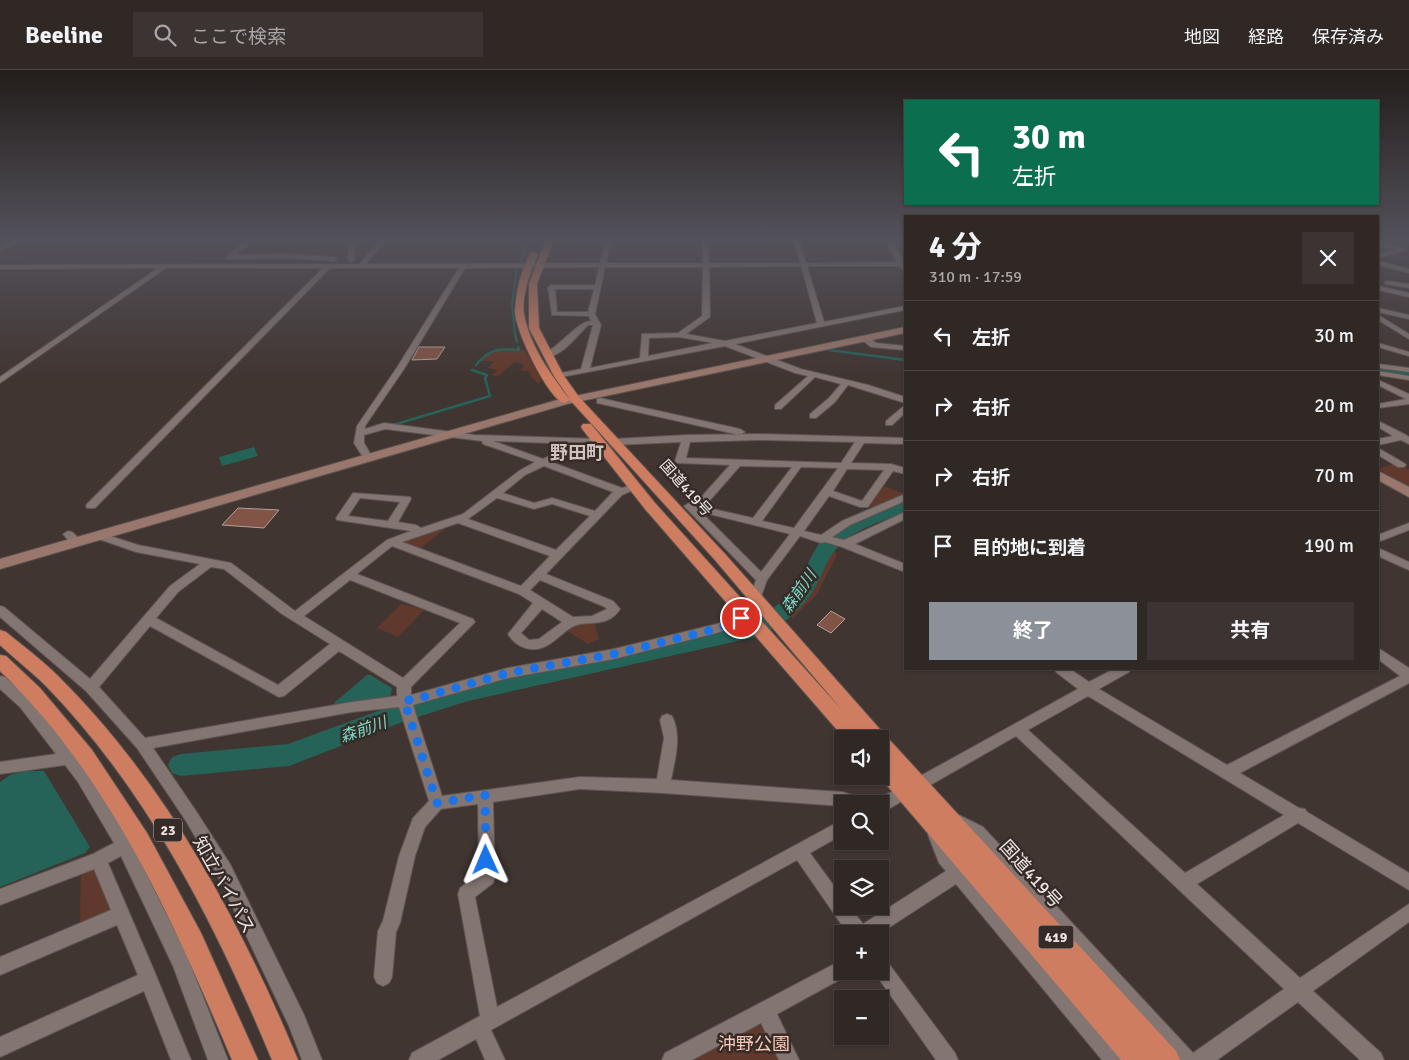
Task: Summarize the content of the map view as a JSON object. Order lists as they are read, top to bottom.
{
  "streets": {
    "highway": [
      "国道419号",
      "23",
      "知立バイパス",
      "419"
    ]
  },
  "districts": ["野田町"],
  "water": ["森前川"],
  "parks": ["沖野公園"],
  "page": {
    "header": "Beeline",
    "search": "ここで検索",
    "nav": ["地図", "経路", "保存済み"],
    "turn": ["30 m", "左折"],
    "heading": ["4 分", "310 m · 17:59"],
    "list": [
      {
        "name": "左折",
        "value": "30 m"
      },
      {
        "name": "右折",
        "value": "20 m"
      },
      {
        "name": "右折",
        "value": "70 m"
      },
      {
        "name": "目的地に到着",
        "value": "190 m"
      }
    ],
    "buttons": ["終了", "共有"],
    "map_buttons": ["+", "−"]
  }
}
